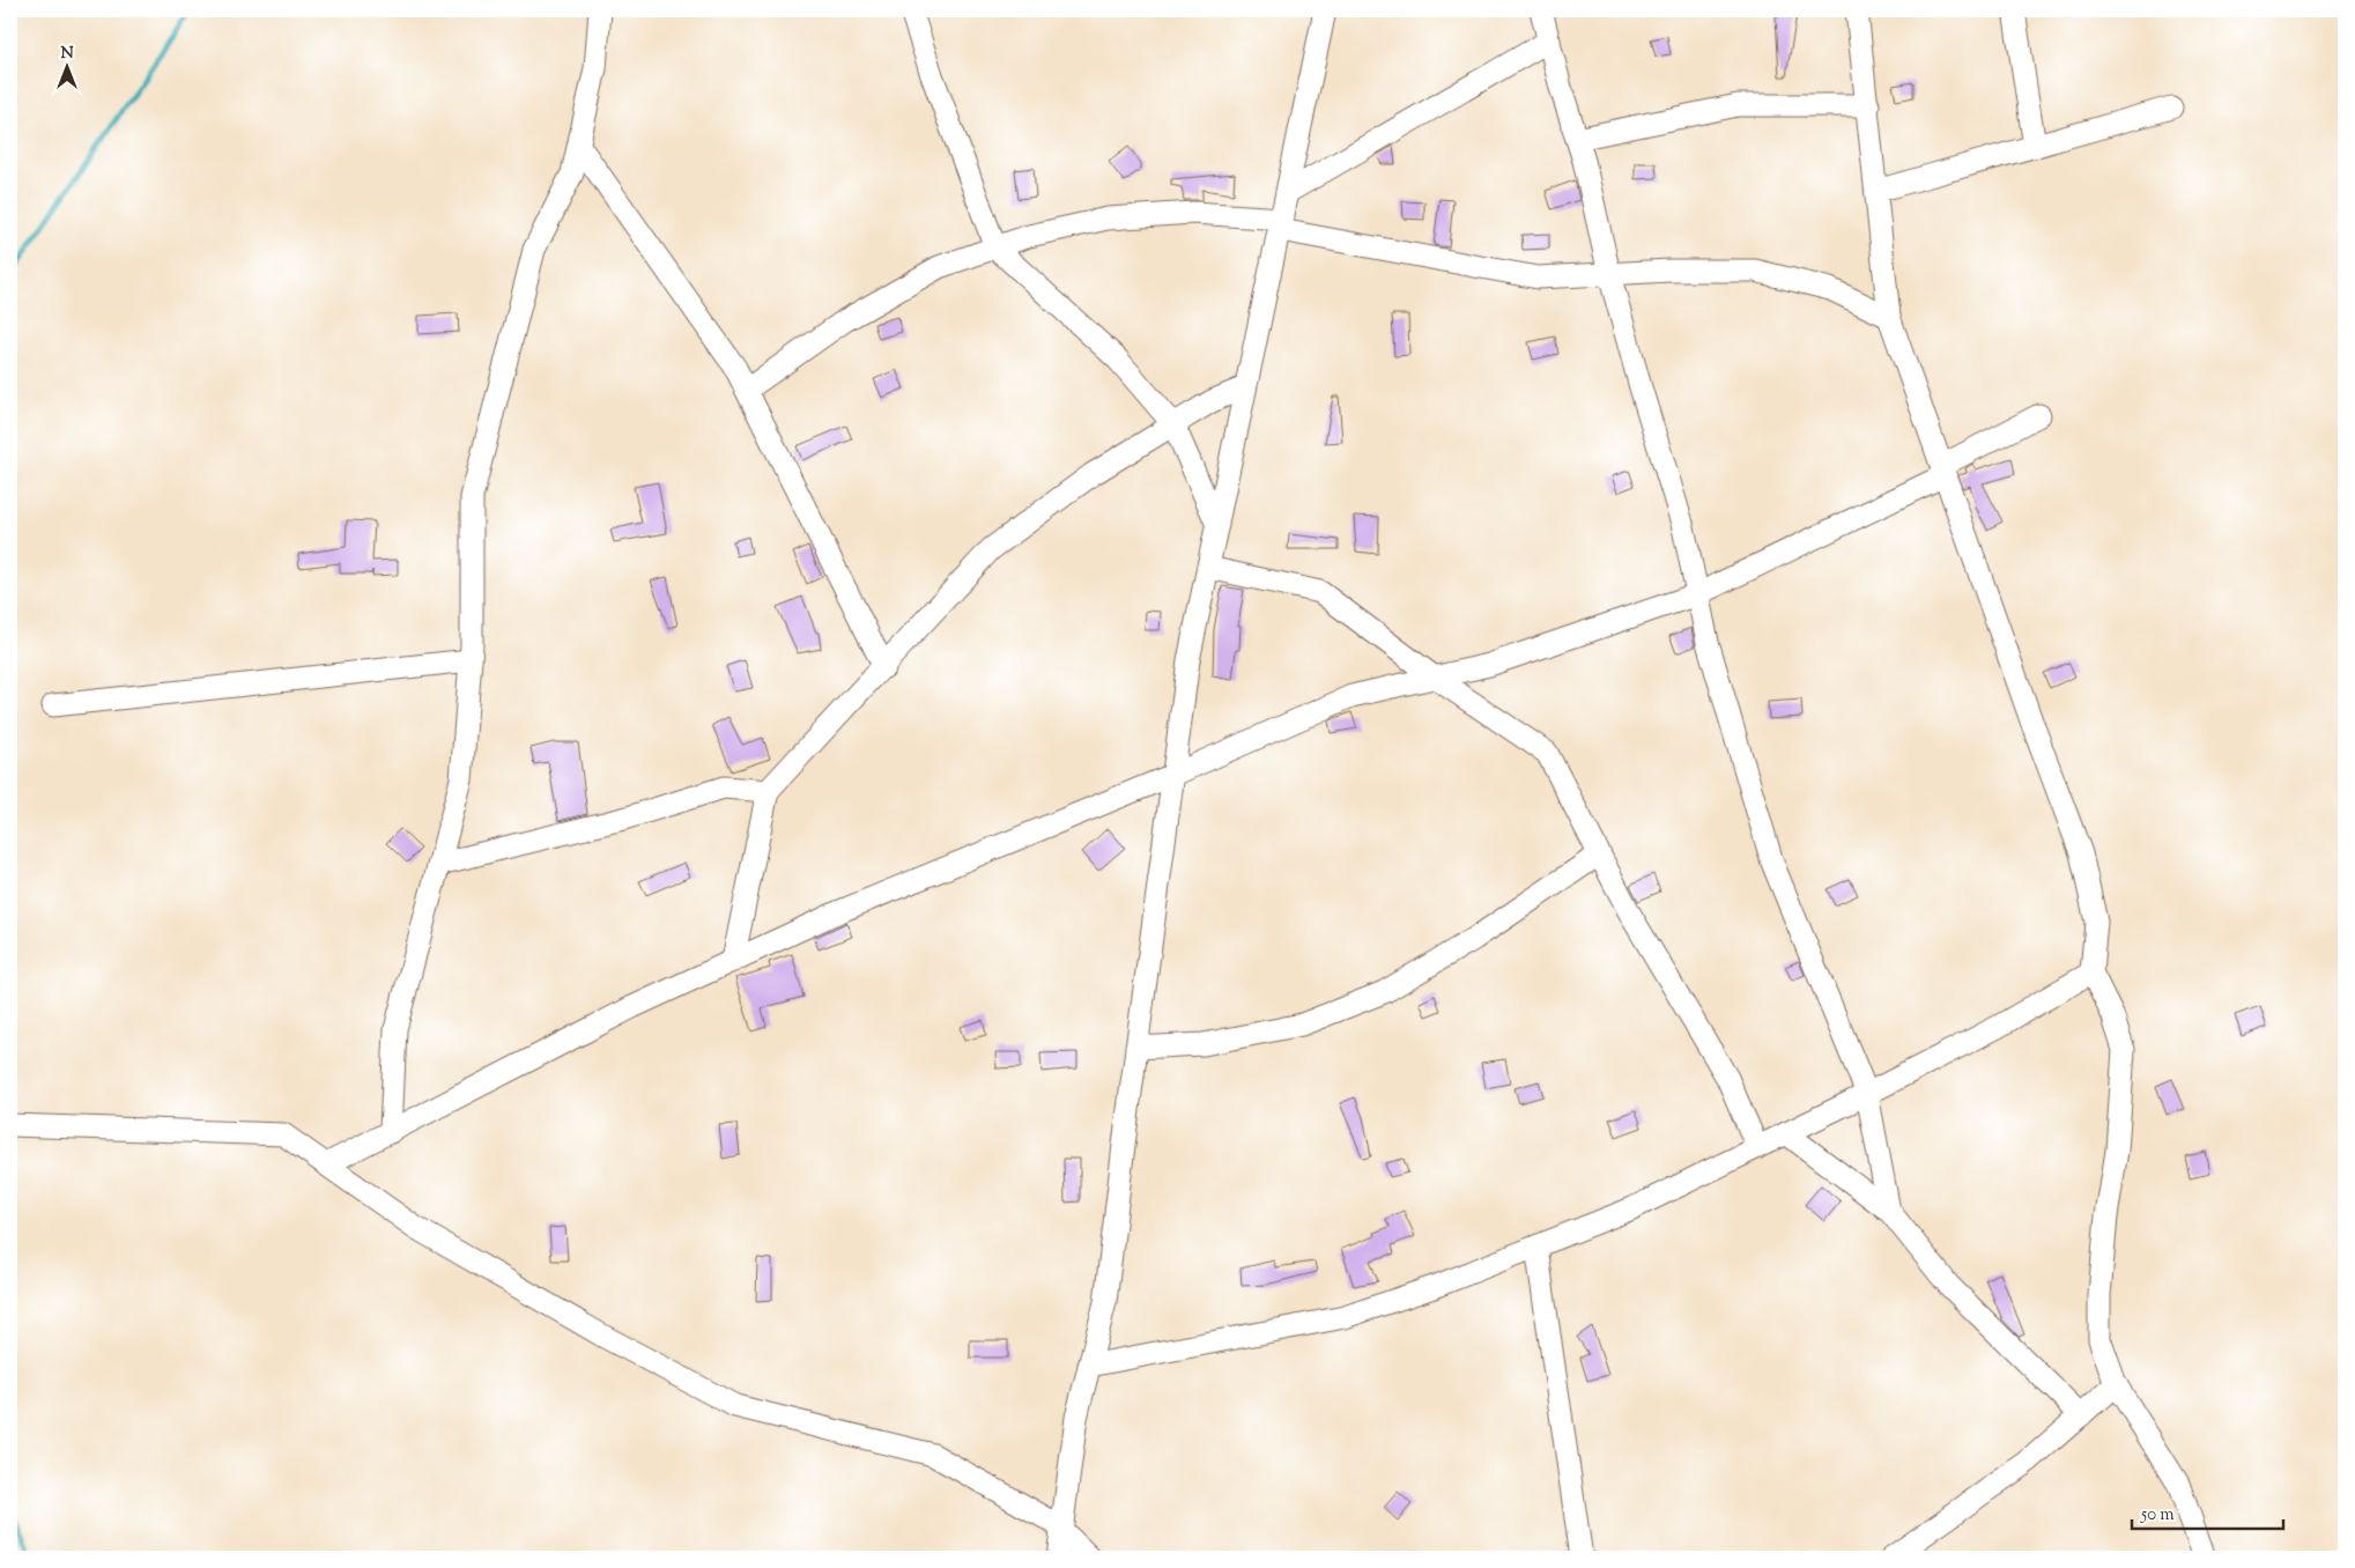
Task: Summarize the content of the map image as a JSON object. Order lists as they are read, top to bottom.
{
  "scale_bar": "50 m",
  "north": "top"
}
